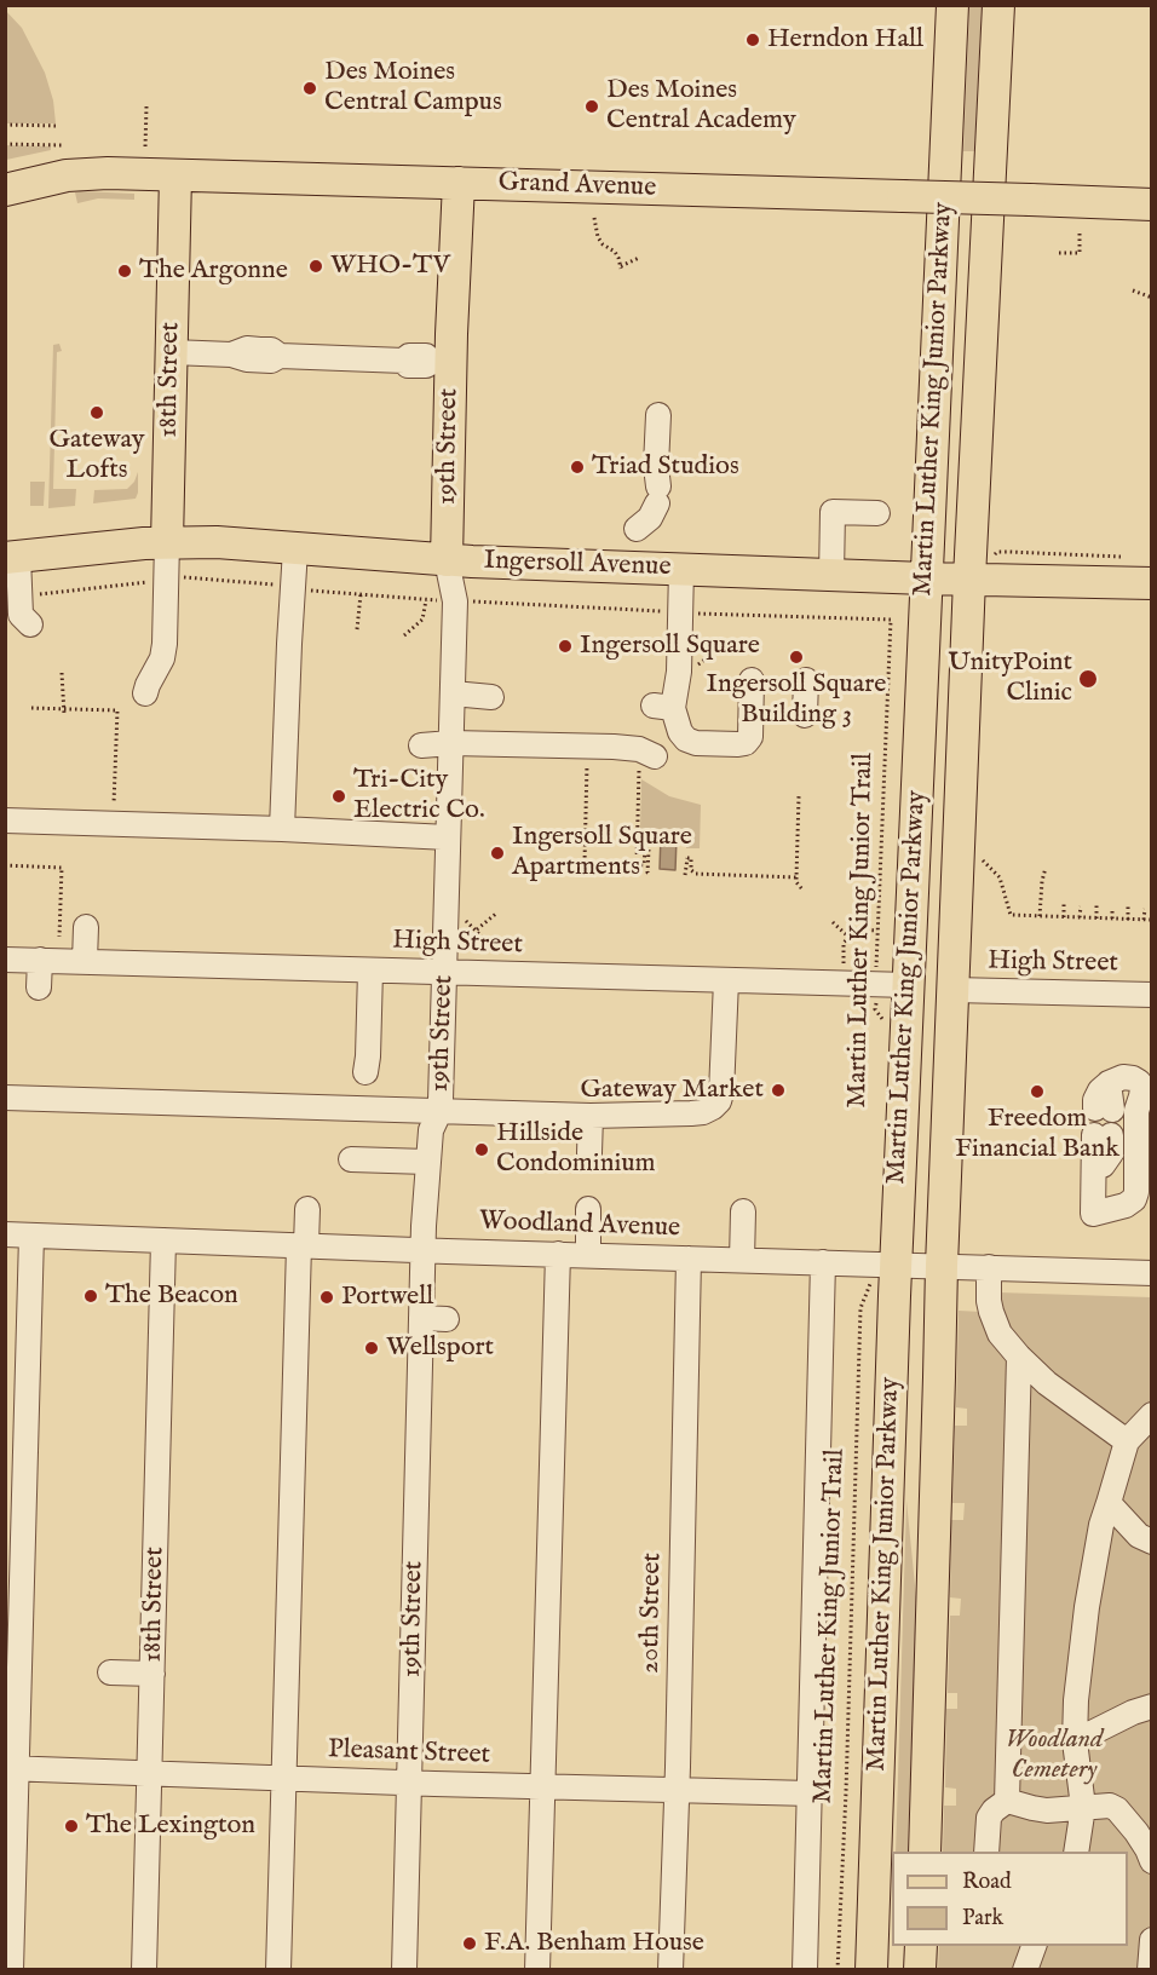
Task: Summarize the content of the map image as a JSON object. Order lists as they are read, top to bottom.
{
  "streets": {
    "main road": [
      "Grand Avenue",
      "18th Street",
      "Martin Luther King Junior Parkway",
      "19th Street",
      "Ingersoll Avenue"
    ],
    "street": [
      "High Street",
      "Woodland Avenue",
      "20th Street",
      "Pleasant Street"
    ],
    "path": ["Martin Luther King Junior Trail"]
  },
  "crossings": [
    ["Grand Avenue", "18th Street"],
    ["Grand Avenue", "19th Street"],
    ["18th Street", "Ingersoll Avenue"],
    ["18th Street", "Woodland Avenue"],
    ["18th Street", "Pleasant Street"],
    ["Martin Luther King Junior Parkway", "Ingersoll Avenue"],
    ["Martin Luther King Junior Parkway", "High Street"],
    ["Martin Luther King Junior Parkway", "Woodland Avenue"],
    ["19th Street", "Ingersoll Avenue"],
    ["19th Street", "High Street"],
    ["19th Street", "Woodland Avenue"],
    ["19th Street", "Pleasant Street"],
    ["Martin Luther King Junior Trail", "High Street"],
    ["Woodland Avenue", "20th Street"],
    ["20th Street", "Pleasant Street"]
  ],
  "parks": ["Woodland Cemetery"],
  "places": [
    "Herndon Hall",
    "Des Moines Central Campus",
    "Des Moines Central Academy",
    "WHO-TV",
    "The Argonne",
    "Gateway Lofts",
    "Triad Studios",
    "Ingersoll Square",
    "Ingersoll Square Building 3",
    "UnityPoint Clinic",
    "Tri-City Electric Co.",
    "Ingersoll Square Apartments",
    "Gateway Market",
    "Freedom Financial Bank",
    "Hillside Condominium",
    "The Beacon",
    "Portwell",
    "Wellsport",
    "The Lexington",
    "F.A. Benham House"
  ],
  "legend": ["Road", "Park"]
}
